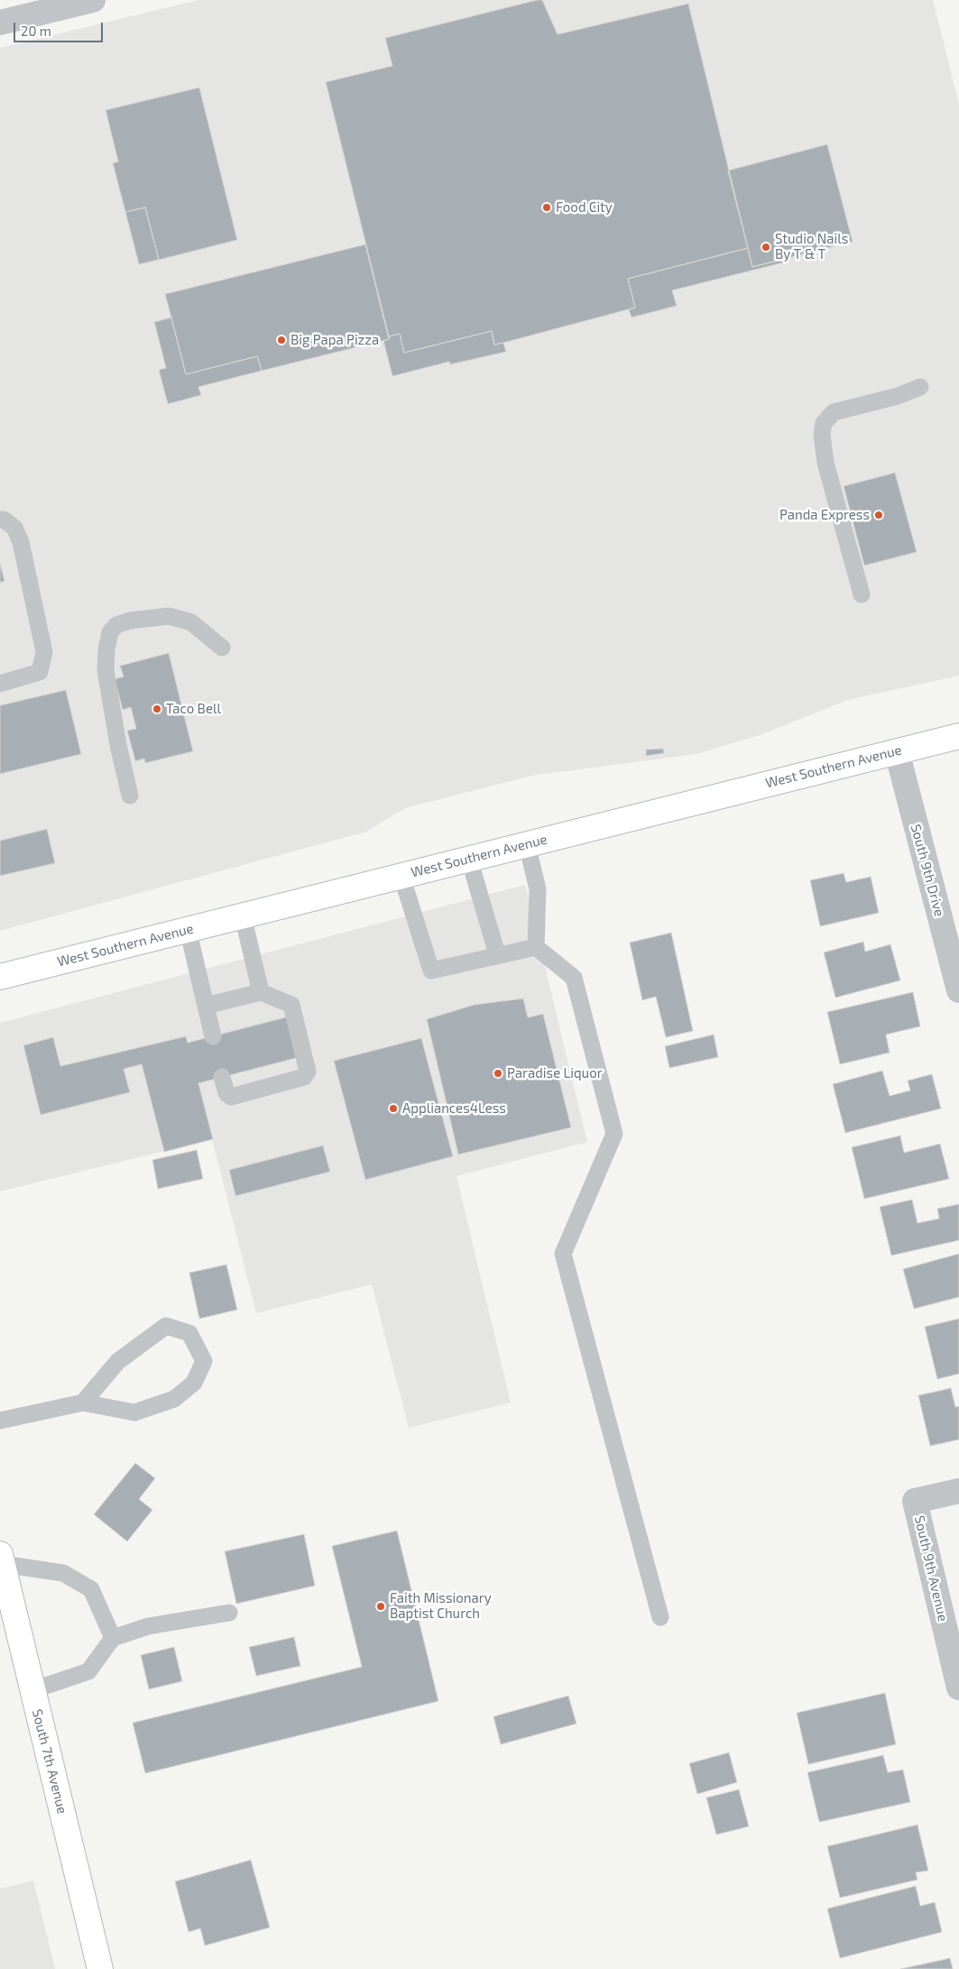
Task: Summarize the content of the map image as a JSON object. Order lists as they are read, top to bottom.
{
  "streets": {
    "main road": ["West Southern Avenue", "South 7th Avenue"],
    "street": ["South 9th Drive", "South 9th Avenue"]
  },
  "crossings": [
    ["West Southern Avenue", "South 9th Drive"]
  ],
  "places": [
    "Food City",
    "Studio Nails By T & T",
    "Big Papa Pizza",
    "Panda Express",
    "Taco Bell",
    "Paradise Liquor",
    "Appliances4Less",
    "Faith Missionary Baptist Church"
  ],
  "scale_bar": "20 m"
}
